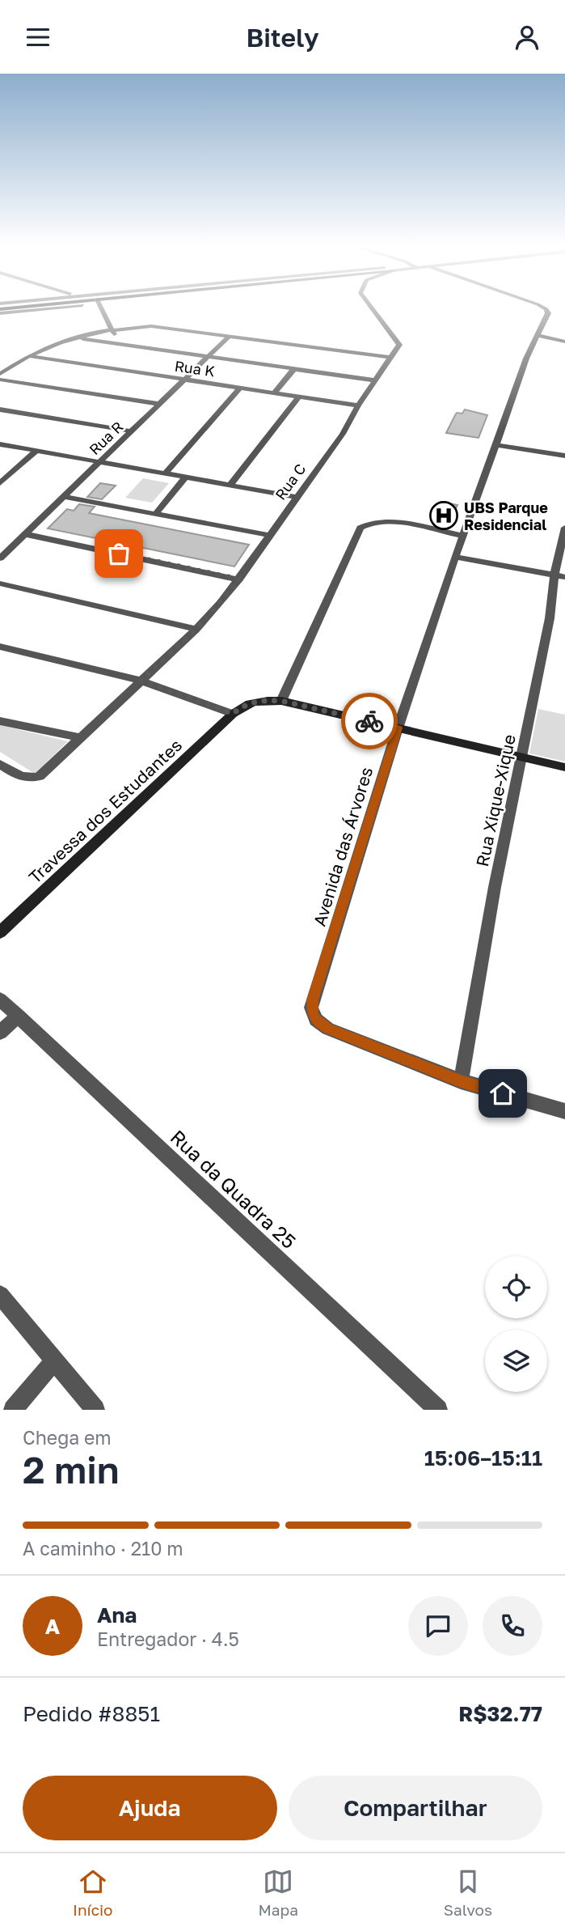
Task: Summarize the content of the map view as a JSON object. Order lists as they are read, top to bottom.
{
  "streets": {
    "street": [
      "Rua K",
      "Rua R",
      "Rua C",
      "Rua Xique-Xique",
      "Travessa dos Estudantes",
      "Avenida das Árvores",
      "Rua da Quadra 25"
    ]
  },
  "crossings": [
    ["Rua K", "Rua R"],
    ["Rua K", "Rua C"],
    ["Rua Xique-Xique", "Travessa dos Estudantes"],
    ["Rua Xique-Xique", "Avenida das Árvores"],
    ["Travessa dos Estudantes", "Avenida das Árvores"]
  ],
  "places": {
    "hospital": ["UBS Parque Residencial"]
  },
  "page": {
    "header": "Bitely",
    "heading": ["2 min", "Chega em", "15:06–15:11"],
    "panel": [
      "Ana",
      "Entregador · 4.5",
      "Pedido #8851",
      "R$32.77"
    ],
    "bar": "A caminho · 210 m",
    "round": "A",
    "buttons": ["Ajuda", "Compartilhar"],
    "tabs": ["Início", "Mapa", "Salvos"]
  }
}
